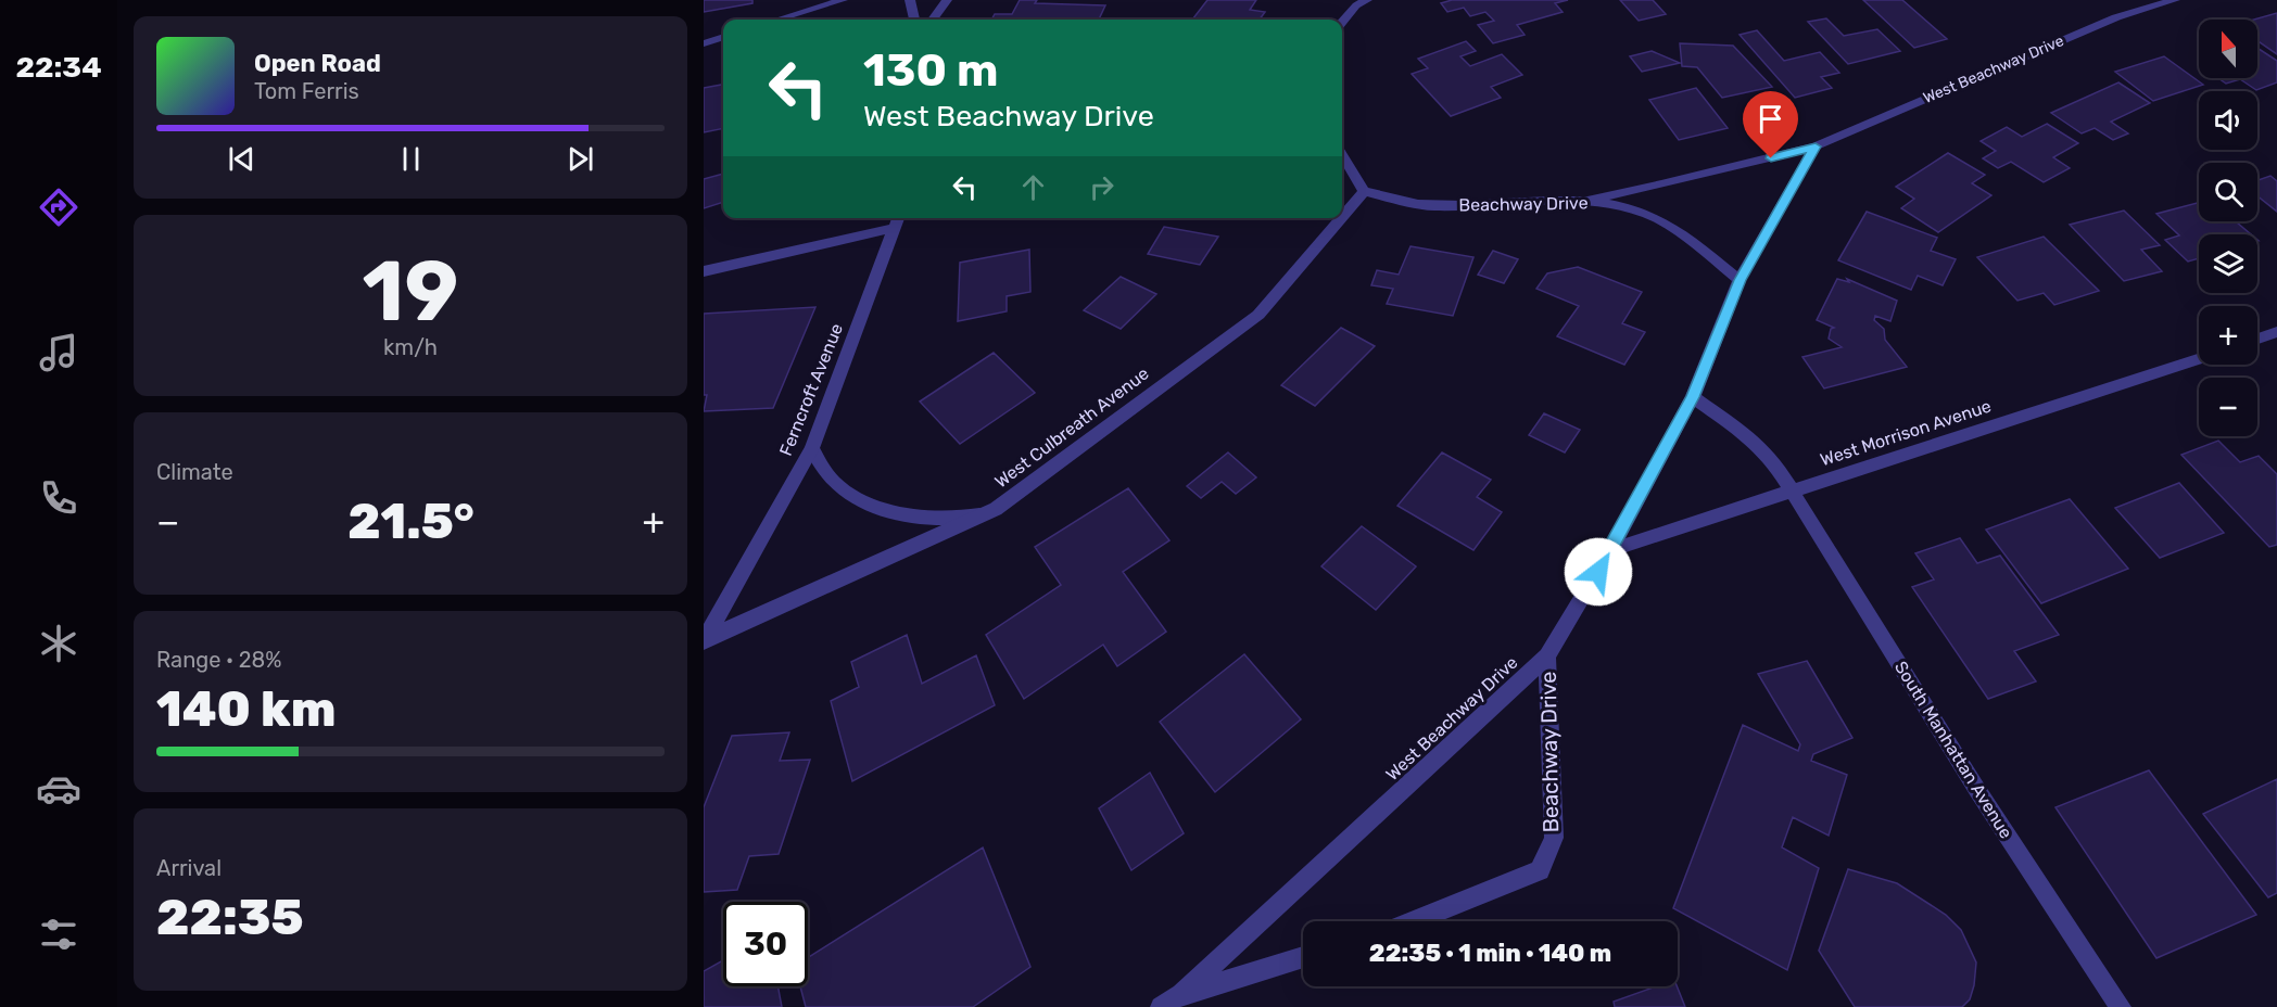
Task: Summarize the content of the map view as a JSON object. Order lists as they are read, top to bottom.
{
  "streets": {
    "street": [
      "West Beachway Drive",
      "Beachway Drive",
      "Ferncroft Avenue",
      "West Culbreath Avenue",
      "West Morrison Avenue",
      "South Manhattan Avenue"
    ]
  },
  "crossings": [
    ["West Beachway Drive", "Beachway Drive"],
    ["West Beachway Drive", "West Morrison Avenue"],
    ["Beachway Drive", "West Culbreath Avenue"],
    ["Ferncroft Avenue", "West Culbreath Avenue"],
    ["West Morrison Avenue", "South Manhattan Avenue"]
  ],
  "north": "top",
  "page": {
    "tabs": "22:34",
    "map_buttons": ["+", "−"],
    "turn": ["130 m", "West Beachway Drive"],
    "song": ["Open Road", "Tom Ferris"],
    "tile": [
      ["19", "km/h"],
      "Climate",
      ["Range · 28%", "140 km"],
      ["Arrival", "22:35"]
    ],
    "heat": ["−", "21.5°", "+"],
    "limit": "30",
    "trip": "22:35 · 1 min · 140 m"
  }
}
